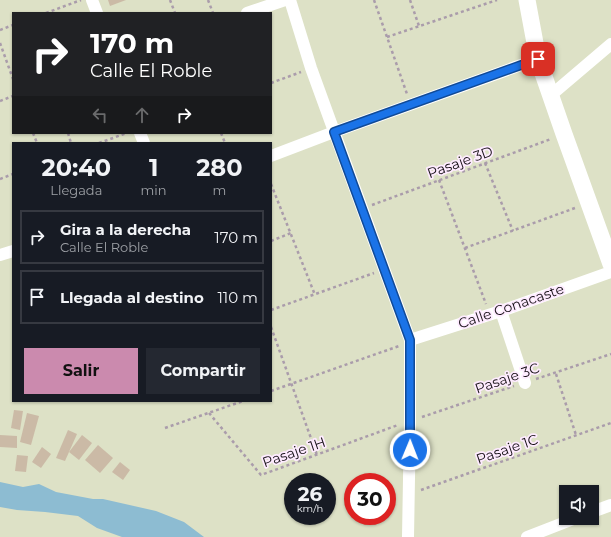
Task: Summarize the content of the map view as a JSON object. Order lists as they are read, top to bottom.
{
  "streets": {
    "street": ["Calle Conacaste"],
    "path": [
      "Pasaje 3D",
      "Pasaje 3C",
      "Pasaje 1C",
      "Pasaje 1H"
    ]
  },
  "crossings": [
    ["Pasaje 3C", "Pasaje 1H"]
  ],
  "page": {
    "turn": ["170 m", "Calle El Roble"],
    "eta": [
      "20:40",
      "Llegada",
      "1",
      "min",
      "280",
      "m"
    ],
    "list": [
      {
        "name": "Gira a la derecha",
        "note": "Calle El Roble",
        "value": "170 m"
      },
      {
        "name": "Llegada al destino",
        "value": "110 m"
      }
    ],
    "buttons": ["Salir", "Compartir"],
    "speed": "26 km/h",
    "limit": "30"
  }
}
